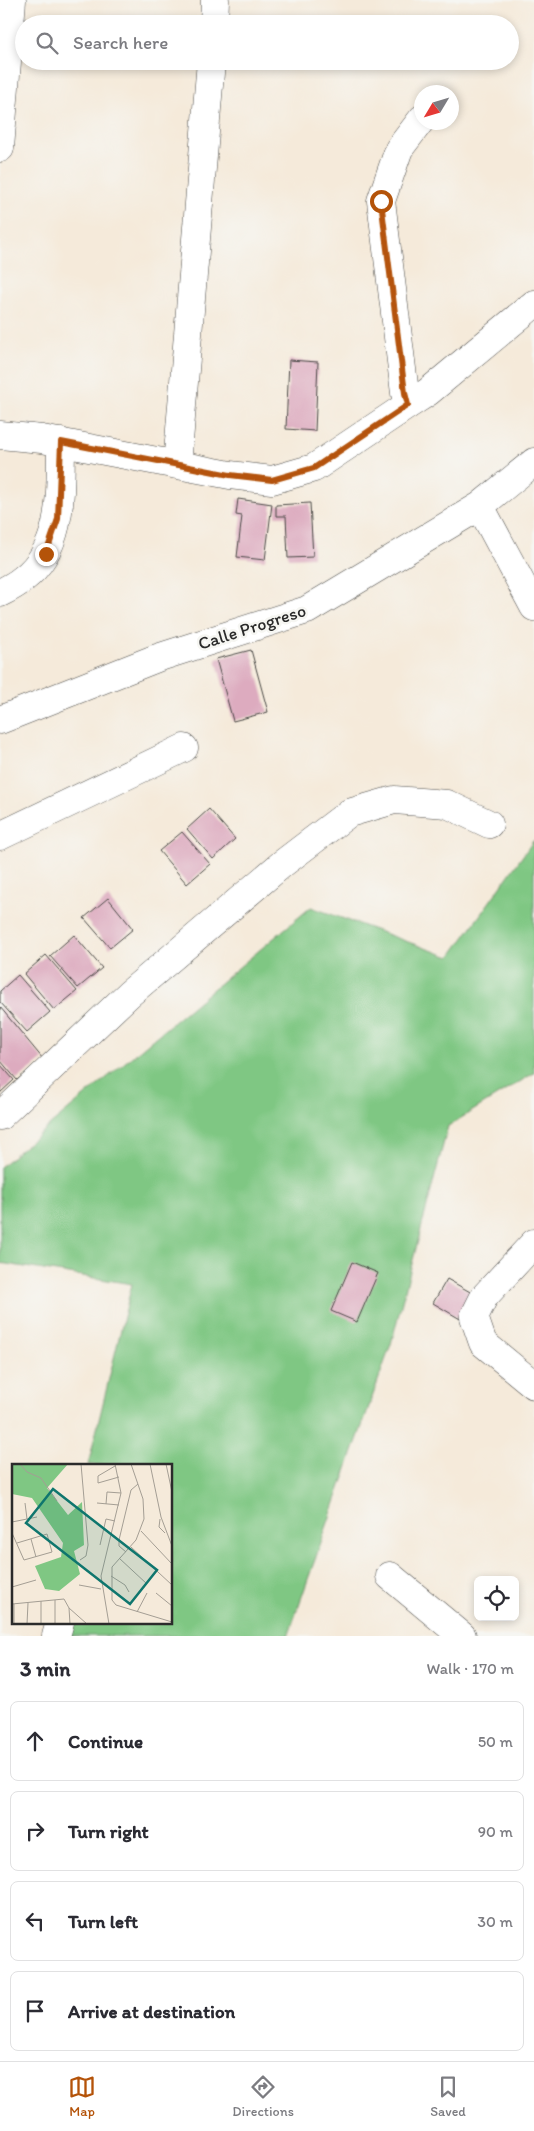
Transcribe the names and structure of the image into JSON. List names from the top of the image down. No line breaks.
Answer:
{"streets":{"street":["Calle Progreso"]},"north":"bottom left","page":{"search":"Search here","heading":["3 min","Walk · 170 m"],"list":[["Continue","50 m"],["Turn right","90 m"],["Turn left","30 m"],"Arrive at destination"],"nav":["Map","Directions","Saved"]}}
